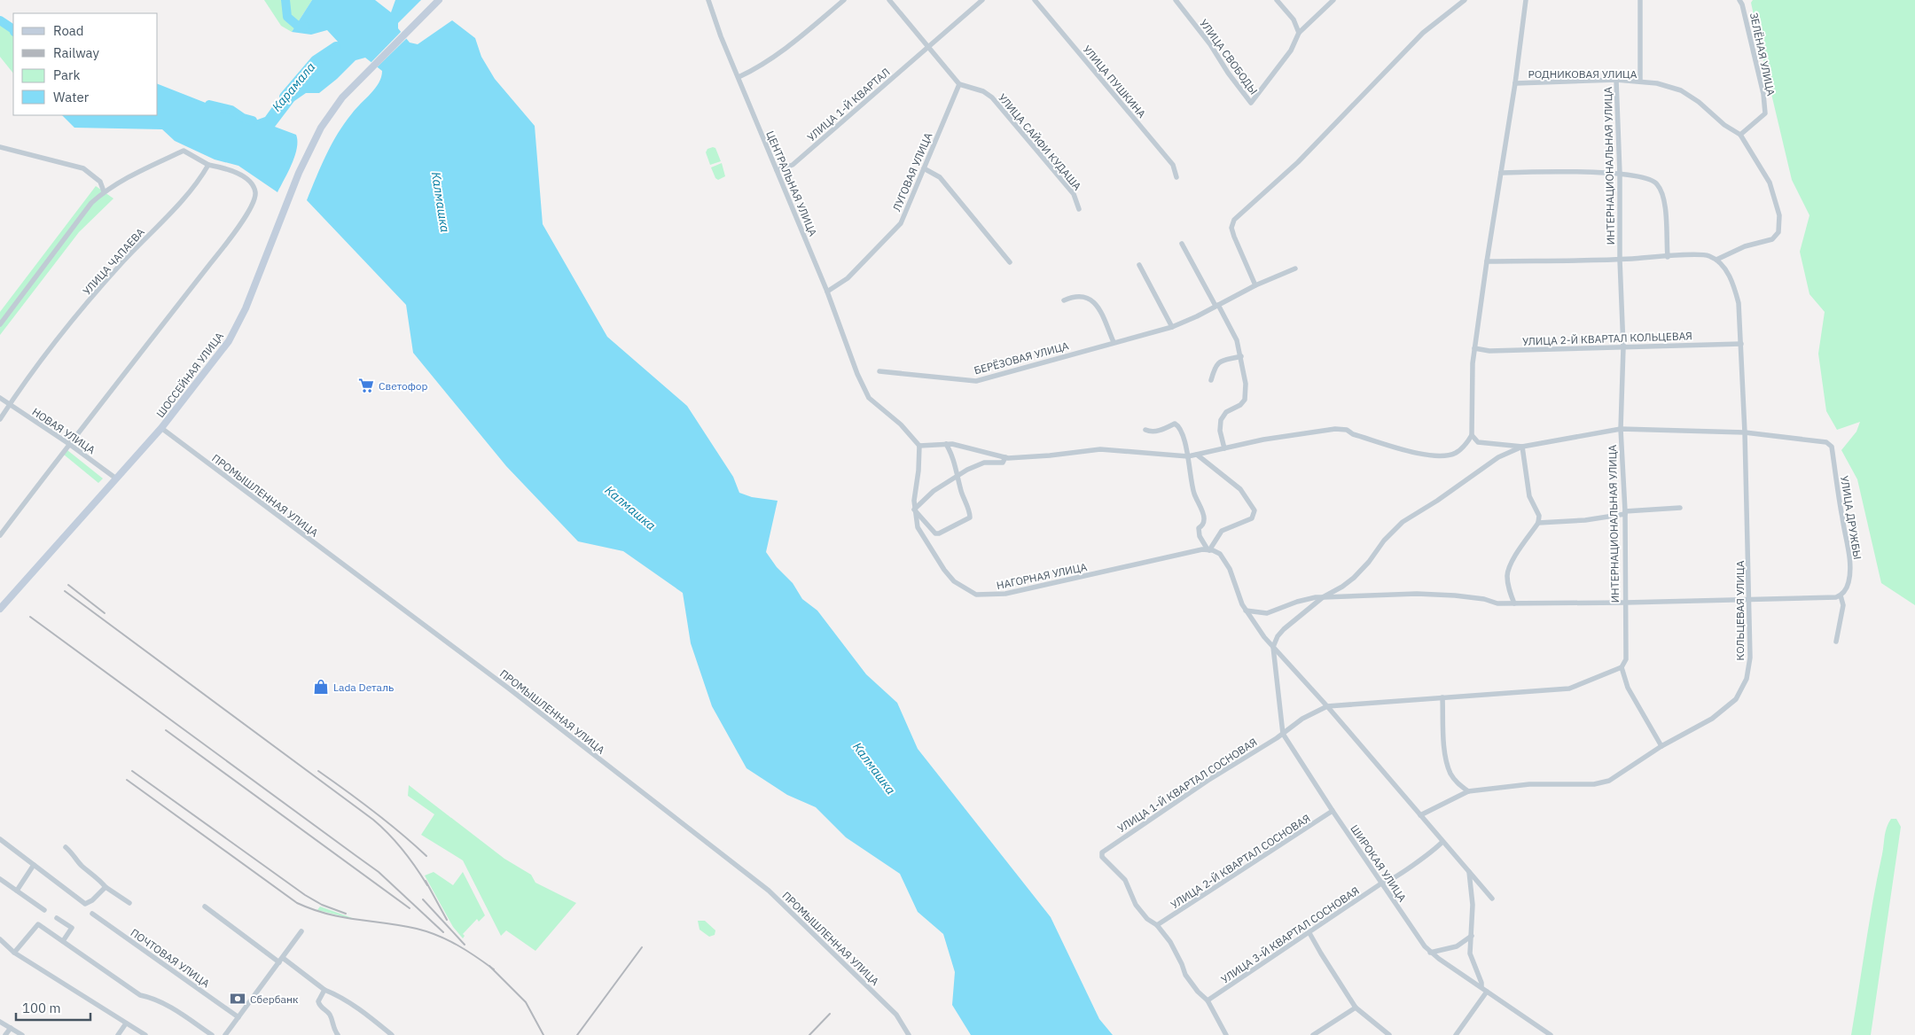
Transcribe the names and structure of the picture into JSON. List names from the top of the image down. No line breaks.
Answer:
{"streets":{"main road":["ШОССЕЙНАЯ УЛИЦА"],"street":["ЗЕЛЁНАЯ УЛИЦА","УЛИЦА СВОБОДЫ","РОДНИКОВАЯ УЛИЦА","УЛИЦА ПУШКИНА","УЛИЦА 1-Й КВАРТАЛ","УЛИЦА САЙФИ КУДАША","ИНТЕРНАЦИОНАЛЬНАЯ УЛИЦА","ЛУГОВАЯ УЛИЦА","ЦЕНТРАЛЬНАЯ УЛИЦА","УЛИЦА ЧАПАЕВА","УЛИЦА 2-Й КВАРТАЛ КОЛЬЦЕВАЯ","БЕРЁЗОВАЯ УЛИЦА","НОВАЯ УЛИЦА","ПРОМЫШЛЕННАЯ УЛИЦА","УЛИЦА ДРУЖБЫ","НАГОРНАЯ УЛИЦА","КОЛЬЦЕВАЯ УЛИЦА","УЛИЦА 1-Й КВАРТАЛ СОСНОВАЯ","УЛИЦА 2-Й КВАРТАЛ СОСНОВАЯ","ШИРОКАЯ УЛИЦА","УЛИЦА 3-Й КВАРТАЛ СОСНОВАЯ","ПОЧТОВАЯ УЛИЦА"]},"crossings":[["ЗЕЛЁНАЯ УЛИЦА","РОДНИКОВАЯ УЛИЦА"],["РОДНИКОВАЯ УЛИЦА","ИНТЕРНАЦИОНАЛЬНАЯ УЛИЦА"],["УЛИЦА 1-Й КВАРТАЛ","ЦЕНТРАЛЬНАЯ УЛИЦА"],["УЛИЦА САЙФИ КУДАША","ЛУГОВАЯ УЛИЦА"],["ИНТЕРНАЦИОНАЛЬНАЯ УЛИЦА","УЛИЦА 2-Й КВАРТАЛ КОЛЬЦЕВАЯ"],["ЛУГОВАЯ УЛИЦА","ЦЕНТРАЛЬНАЯ УЛИЦА"],["ЦЕНТРАЛЬНАЯ УЛИЦА","НАГОРНАЯ УЛИЦА"],["УЛИЦА ЧАПАЕВА","НОВАЯ УЛИЦА"],["УЛИЦА 2-Й КВАРТАЛ КОЛЬЦЕВАЯ","КОЛЬЦЕВАЯ УЛИЦА"],["ШОССЕЙНАЯ УЛИЦА","НОВАЯ УЛИЦА"],["ШОССЕЙНАЯ УЛИЦА","ПРОМЫШЛЕННАЯ УЛИЦА"],["УЛИЦА ДРУЖБЫ","КОЛЬЦЕВАЯ УЛИЦА"],["УЛИЦА 1-Й КВАРТАЛ СОСНОВАЯ","УЛИЦА 2-Й КВАРТАЛ СОСНОВАЯ"],["УЛИЦА 1-Й КВАРТАЛ СОСНОВАЯ","ШИРОКАЯ УЛИЦА"],["УЛИЦА 2-Й КВАРТАЛ СОСНОВАЯ","ШИРОКАЯ УЛИЦА"],["ШИРОКАЯ УЛИЦА","УЛИЦА 3-Й КВАРТАЛ СОСНОВАЯ"]],"water":["Карамала","Калмашка"],"places":{"supermarket":["Светофор"],"shop":["Lada Dеталь"],"bank":["Сбербанк"]},"legend":["Road","Railway","Park","Water"],"scale_bar":"100 m"}
